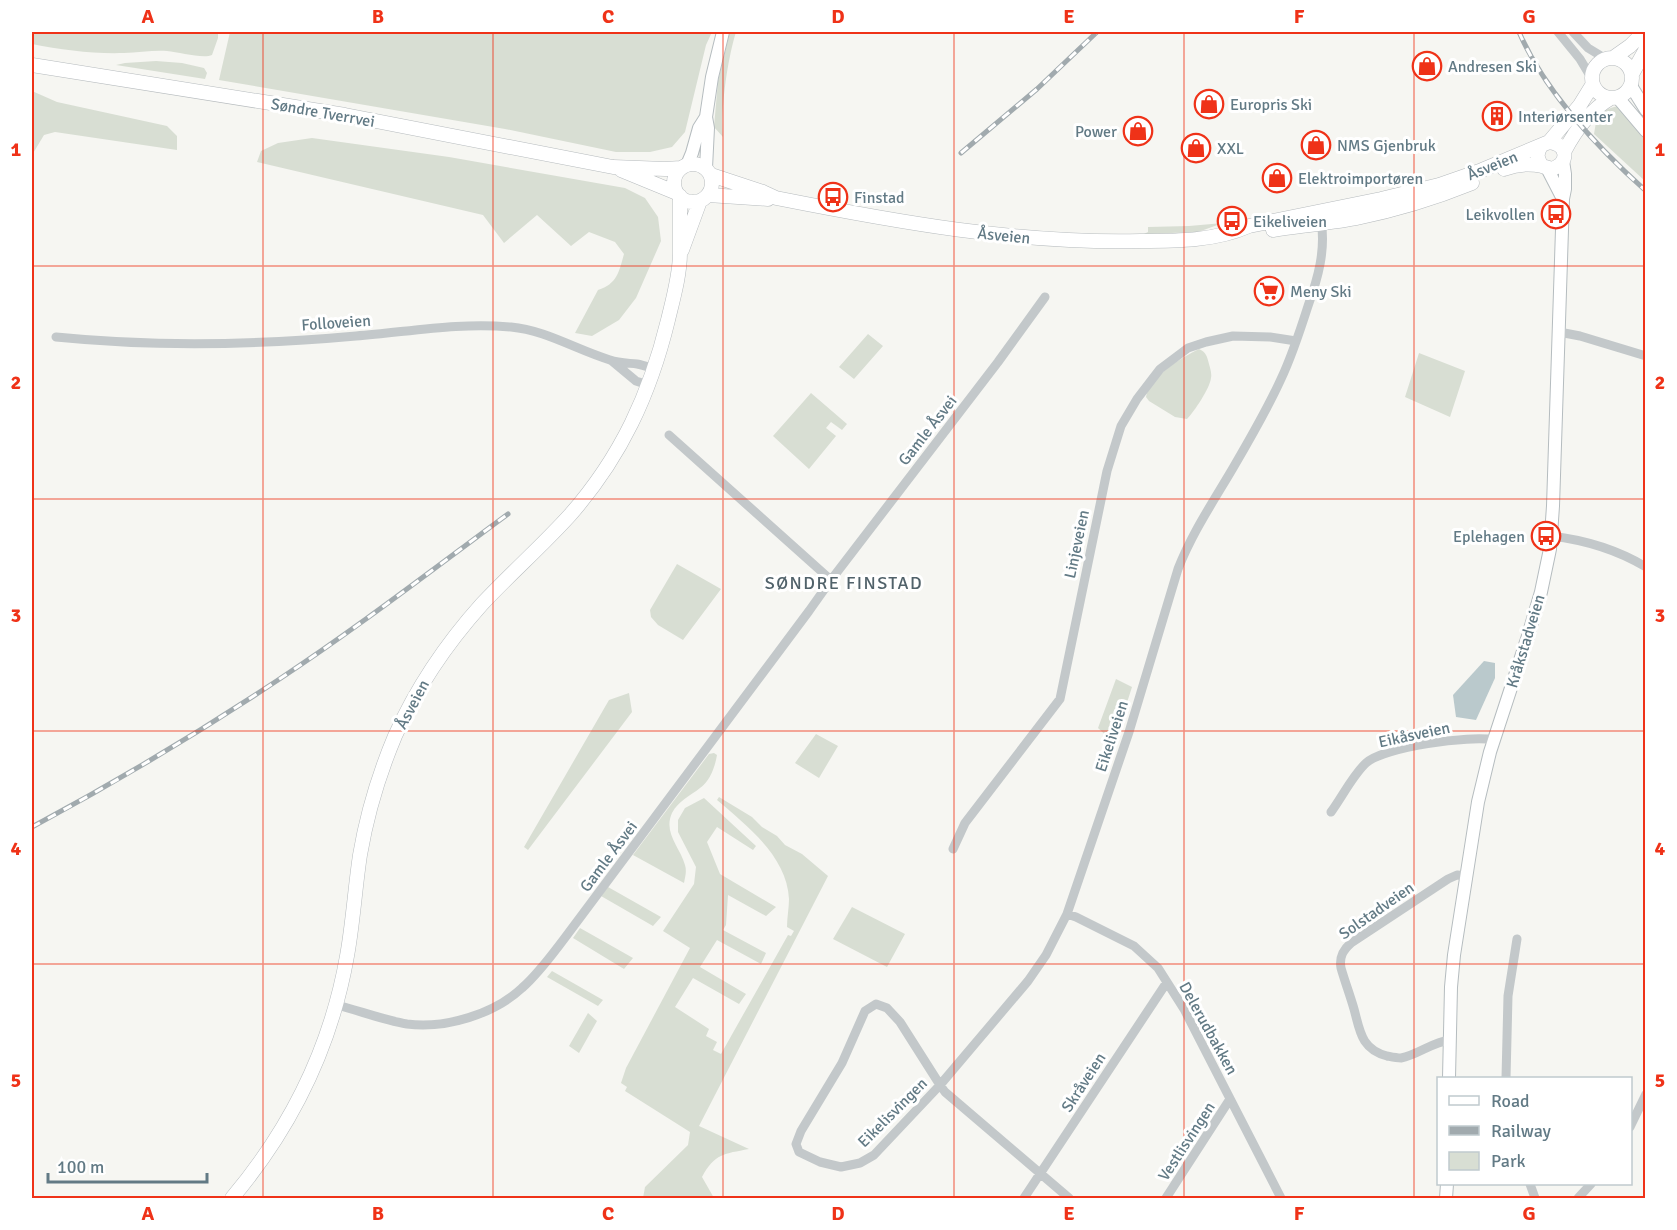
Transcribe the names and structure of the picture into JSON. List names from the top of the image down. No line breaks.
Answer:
{"streets":{"main road":["Søndre Tverrvei","Åsveien","Kråkstadveien"],"street":["Folloveien","Gamle Åsvei","Linjeveien","Eikåsveien","Eikeliveien","Solstadveien","Delerudbakken","Skråveien","Eikelisvingen","Vestlisvingen"]},"crossings":[["Søndre Tverrvei","Åsveien"],["Åsveien","Folloveien"],["Åsveien","Gamle Åsvei"],["Åsveien","Kråkstadveien"],["Åsveien","Eikeliveien"],["Linjeveien","Eikeliveien"],["Kråkstadveien","Eikåsveien"],["Kråkstadveien","Solstadveien"],["Eikeliveien","Delerudbakken"],["Eikeliveien","Eikelisvingen"],["Delerudbakken","Skråveien"],["Delerudbakken","Vestlisvingen"]],"districts":["SØNDRE FINSTAD"],"places":{"shop":["Andresen Ski","Europris Ski","Power","NMS Gjenbruk","XXL","Elektroimportøren"],"building":["Interiørsenter"],"bus stop":["Finstad","Leikvollen","Eikeliveien","Eplehagen"],"supermarket":["Meny Ski"]},"legend":["Road","Railway","Park"],"scale_bar":"100 m","grid":{"columns":["A","B","C","D","E","F","G"],"rows":["1","2","3","4","5"]}}
